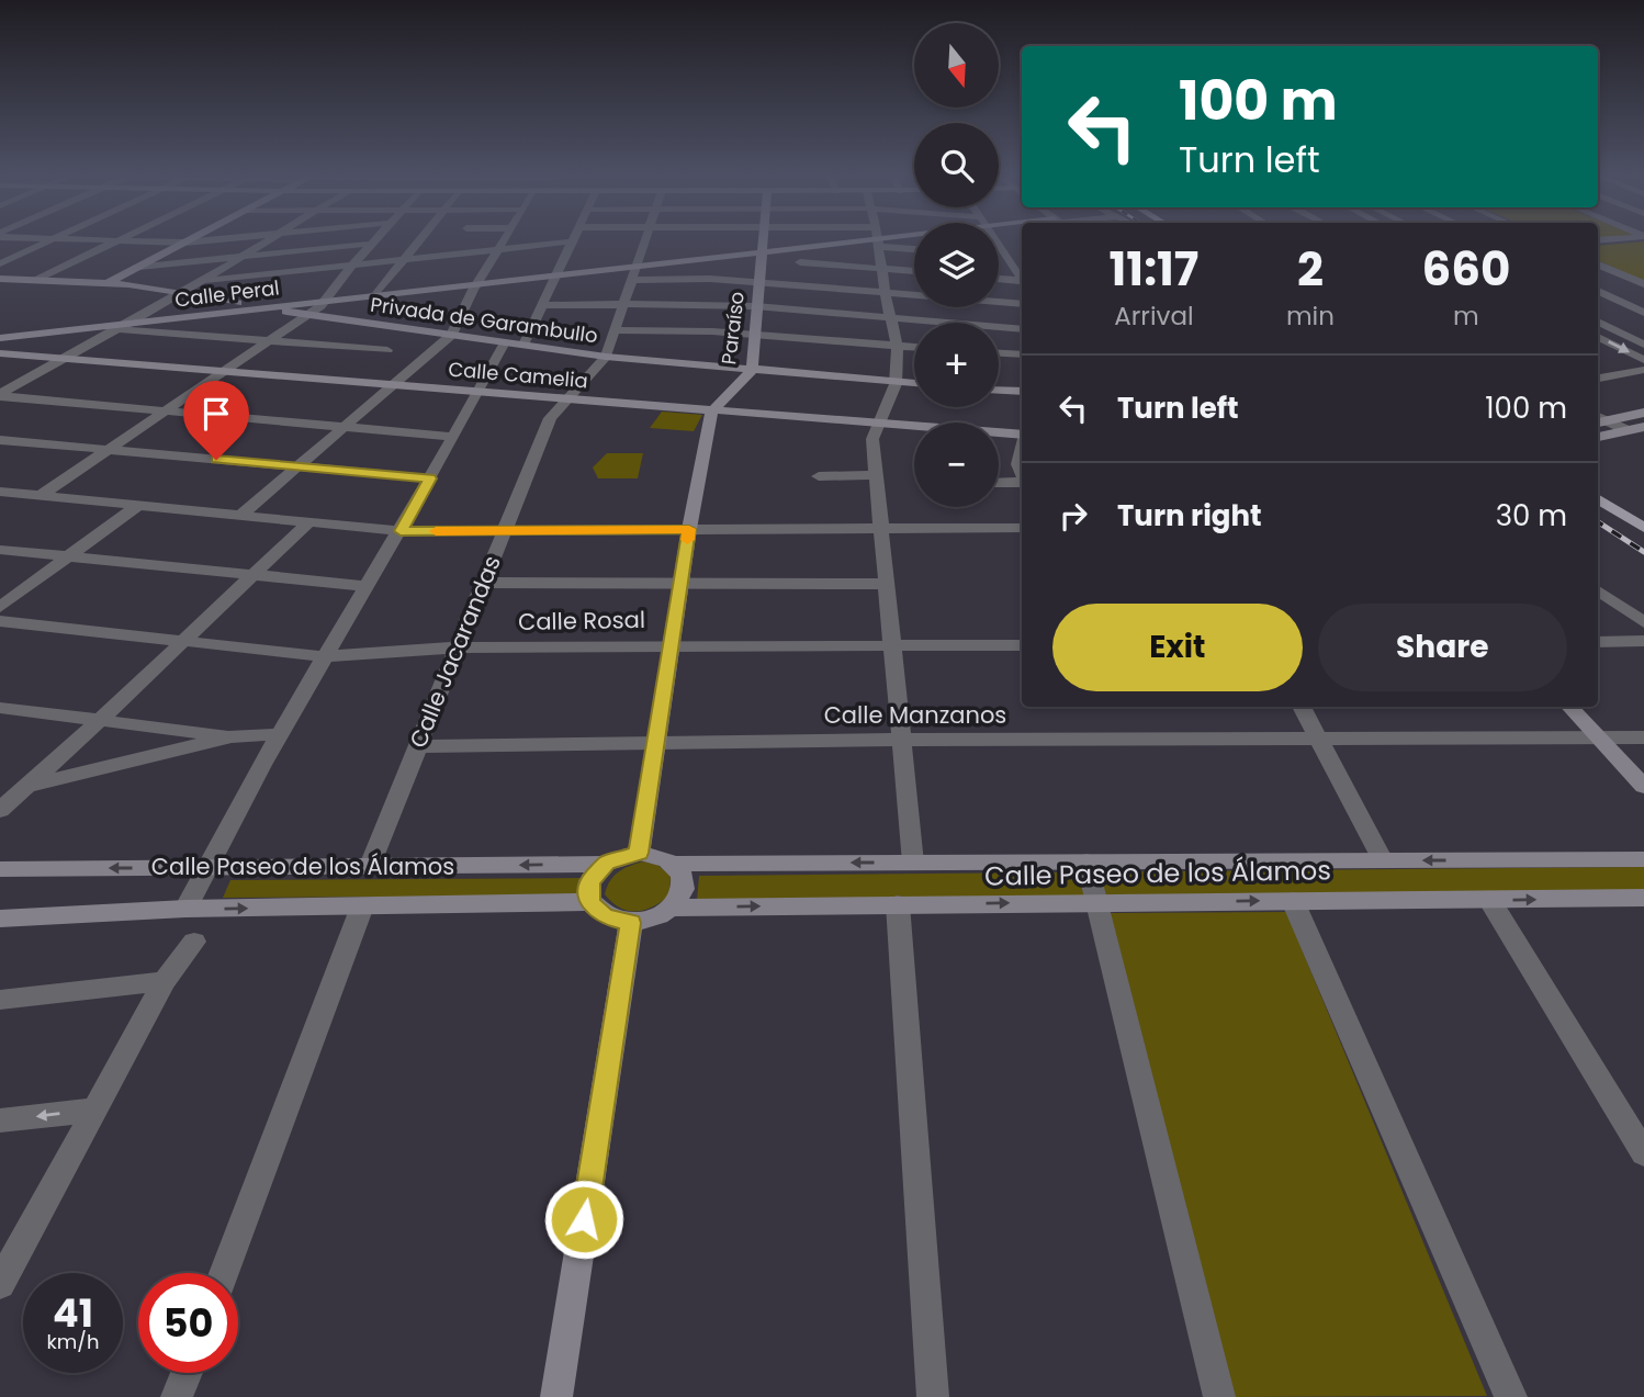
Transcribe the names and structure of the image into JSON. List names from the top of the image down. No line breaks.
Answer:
{"streets":{"main road":["Calle Peral","Privada de Garambullo","Paraíso","Calle Camelia","Calle Paseo de los Álamos"],"street":["Calle Rosal","Calle Jacarandas","Calle Manzanos"]},"crossings":[["Calle Peral","Privada de Garambullo"],["Calle Peral","Paraíso"],["Calle Peral","Calle Camelia"],["Calle Peral","Calle Jacarandas"],["Privada de Garambullo","Paraíso"],["Privada de Garambullo","Calle Jacarandas"],["Paraíso","Calle Camelia"],["Calle Camelia","Calle Jacarandas"],["Calle Rosal","Calle Jacarandas"],["Calle Jacarandas","Calle Manzanos"],["Calle Jacarandas","Calle Paseo de los Álamos"]],"north":"bottom","page":{"map_buttons":["+","−"],"turn":["100 m","Turn left"],"eta":["11:17","Arrival","2","min","660","m"],"list":[{"name":"Turn left","value":"100 m"},{"name":"Turn right","value":"30 m"}],"buttons":["Exit","Share"],"speed":"41 km/h","limit":"50"}}
